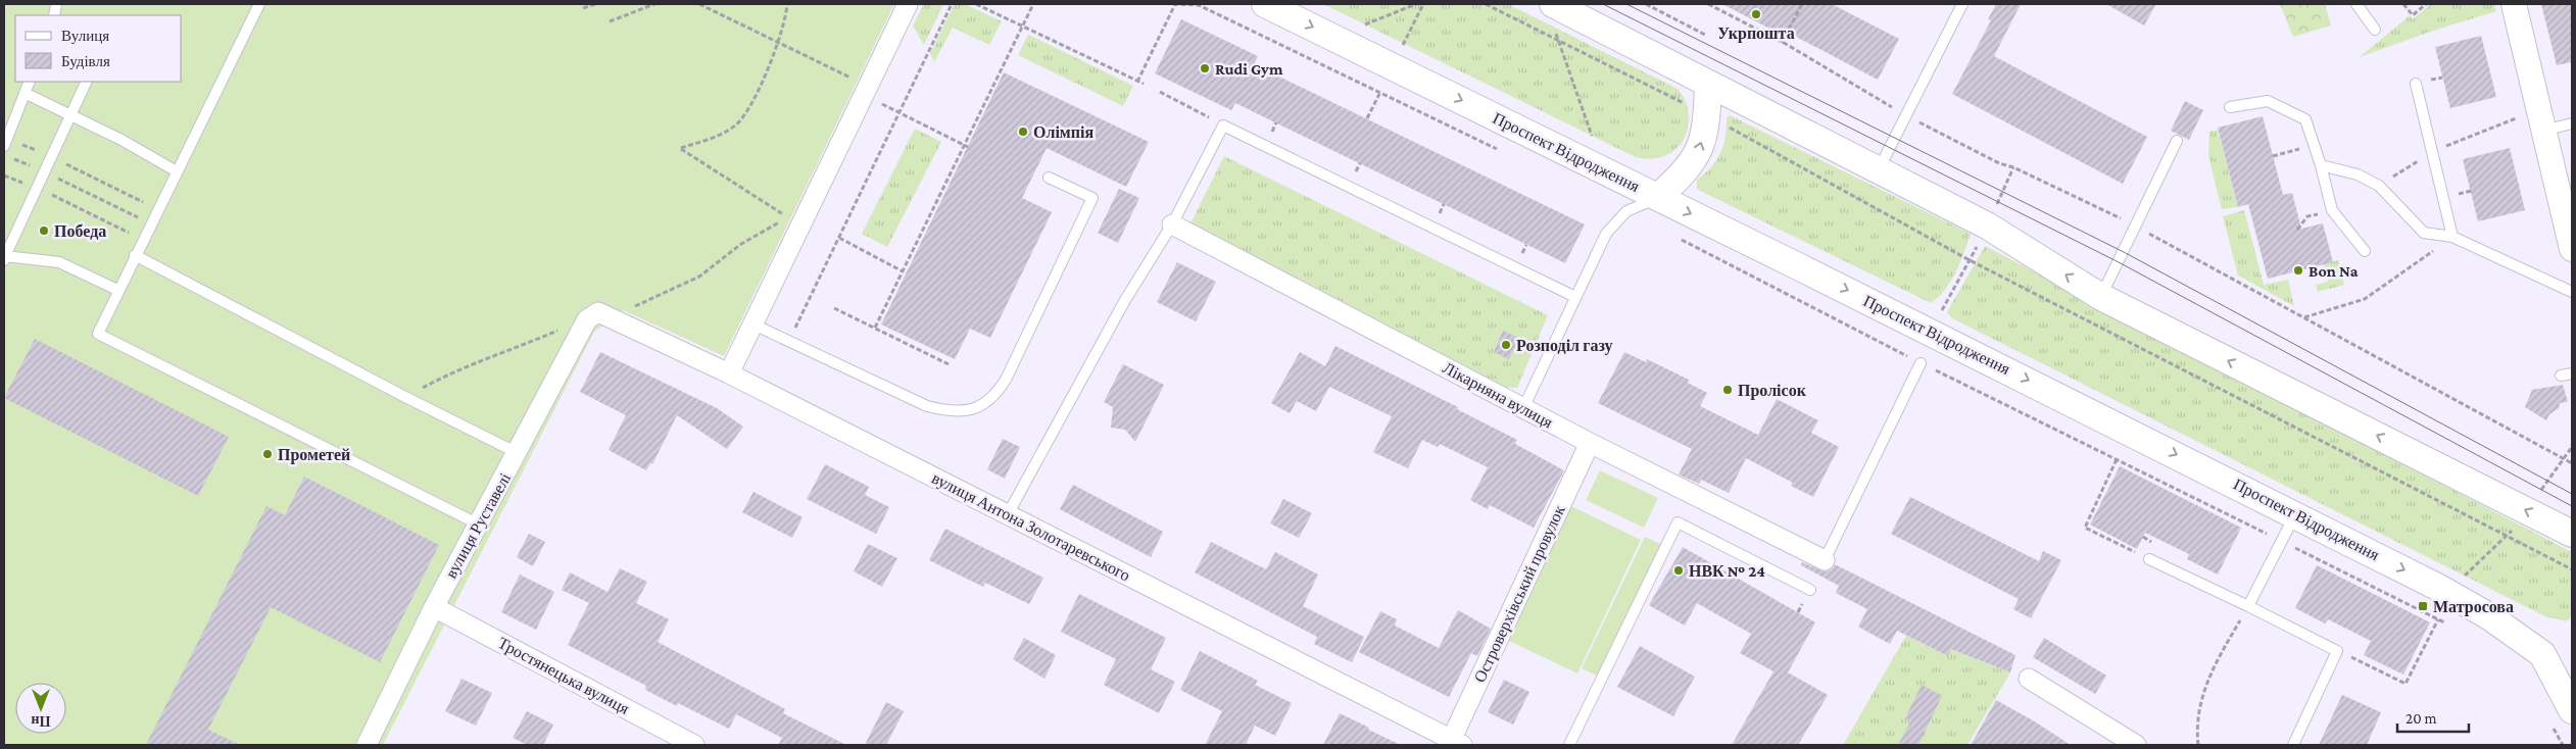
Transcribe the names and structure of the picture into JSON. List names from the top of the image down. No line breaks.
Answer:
{"streets":{"main road":["Проспект Відродження"],"street":["Лікарняна вулиця","вулиця Руставелі","вулиця Антона Золотаревського","Островерхівський провулок","Тростянецька вулиця"]},"crossings":[["Лікарняна вулиця","Островерхівський провулок"],["вулиця Руставелі","вулиця Антона Золотаревського"],["вулиця Руставелі","Тростянецька вулиця"],["вулиця Антона Золотаревського","Островерхівський провулок"]],"places":{"other":["Укрпошта","Rudi Gym","Олімпія","Победа","Bon Na","Розподіл газу","Пролісок","Прометей","НВК № 24"],"transit":["Матросова"]},"legend":["Вулиця","Будівля"],"scale_bar":"20 m","north":"bottom"}
